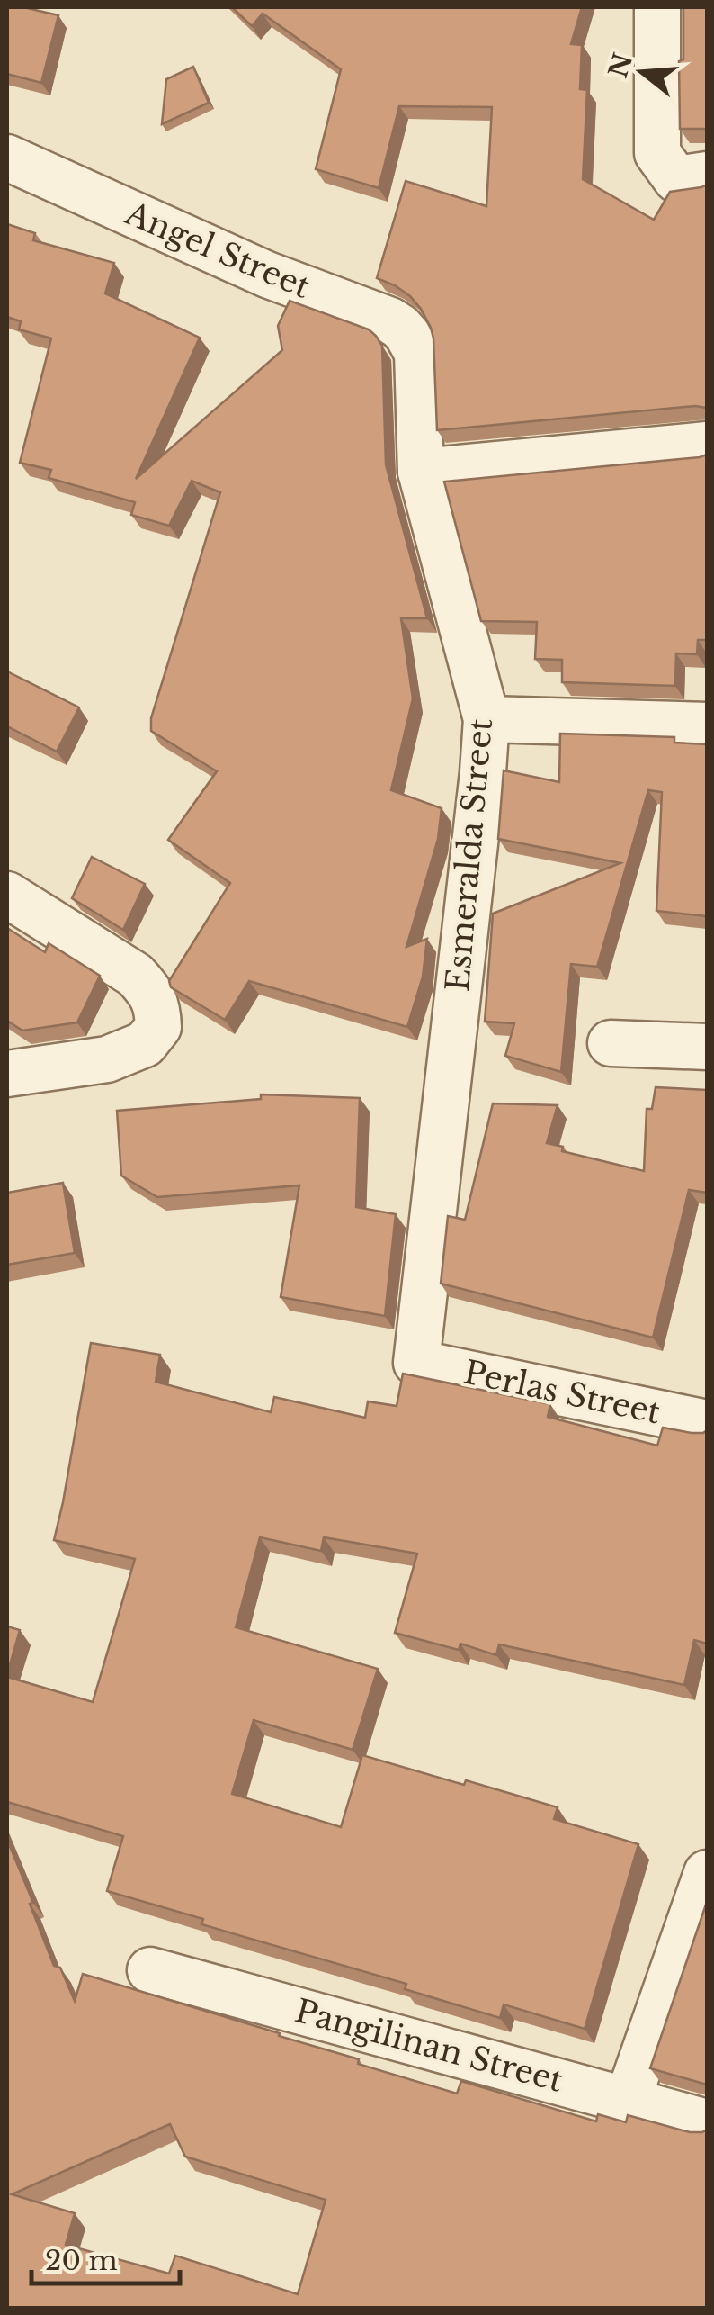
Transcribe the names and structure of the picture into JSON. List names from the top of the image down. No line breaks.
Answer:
{"streets":{"street":["Angel Street","Esmeralda Street","Perlas Street","Pangilinan Street"]},"crossings":[["Angel Street","Esmeralda Street"],["Esmeralda Street","Perlas Street"]],"scale_bar":"20 m","north":"left"}
